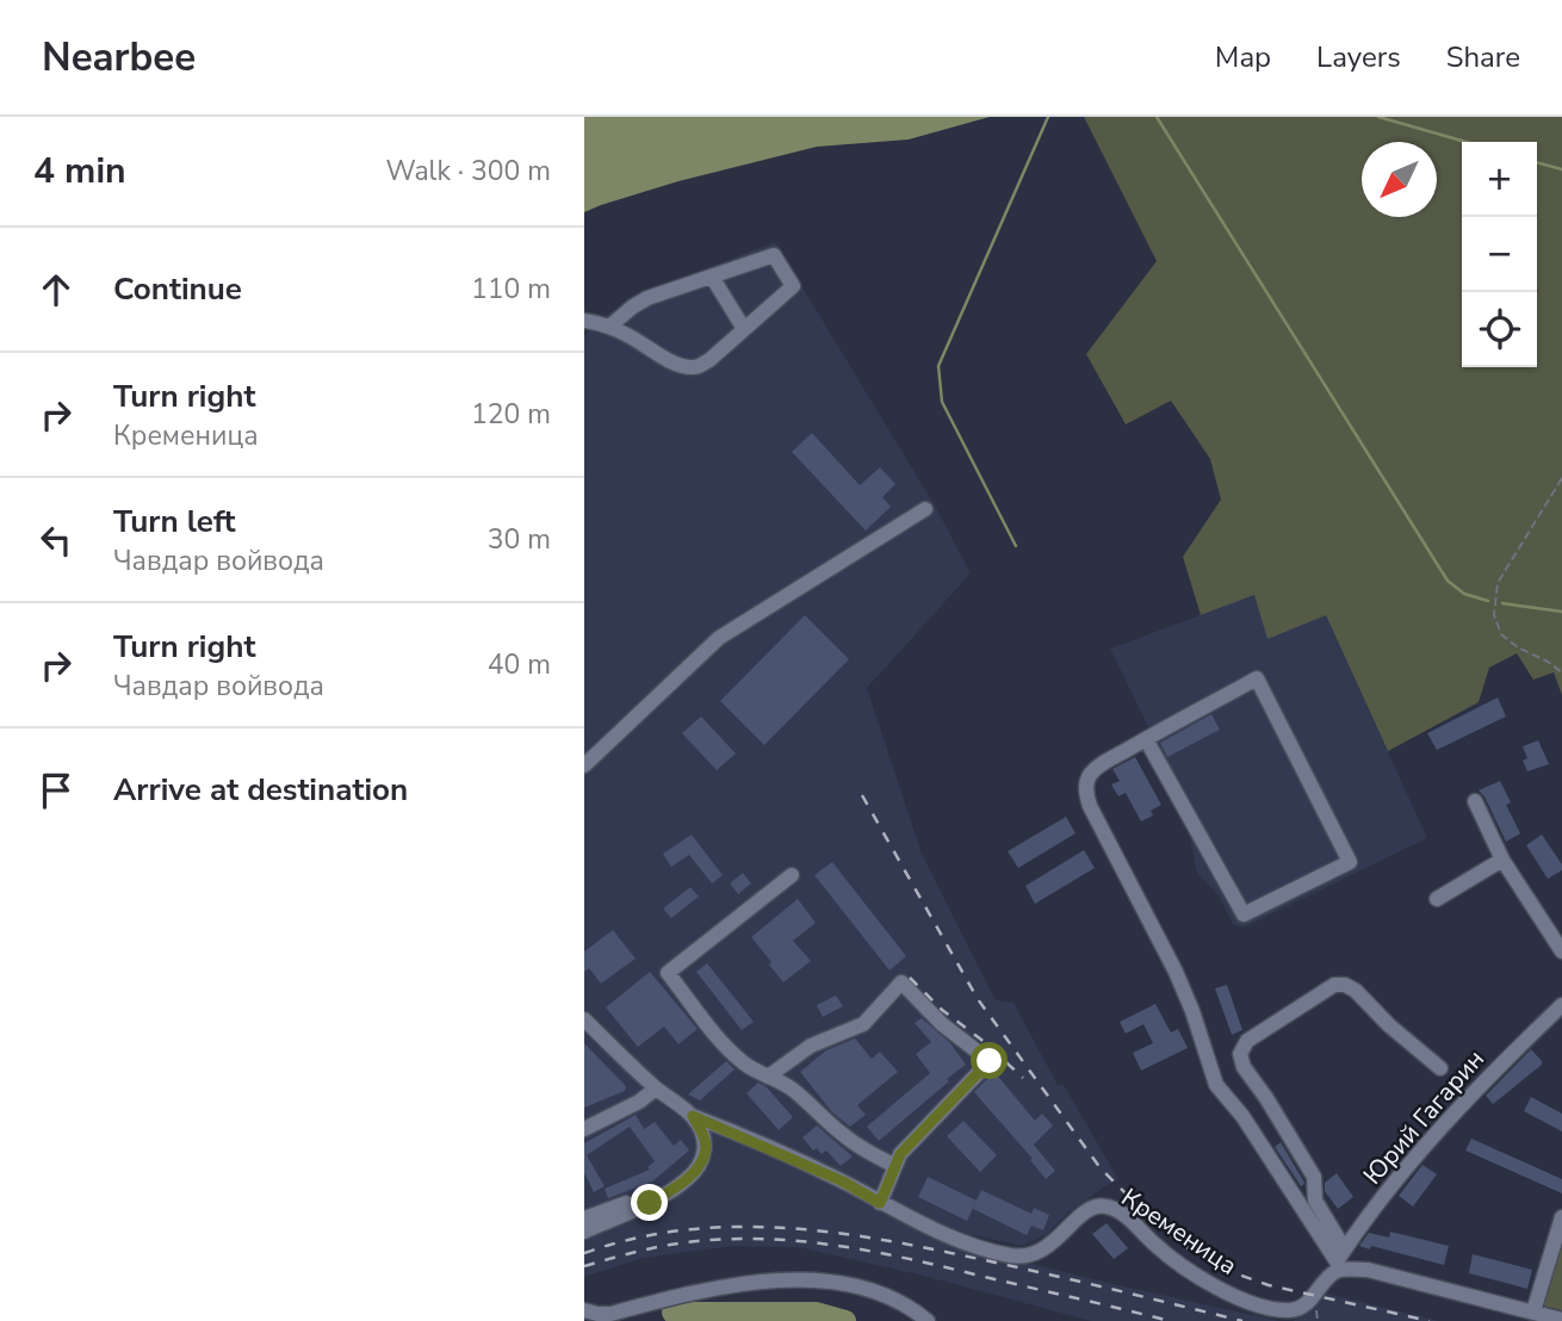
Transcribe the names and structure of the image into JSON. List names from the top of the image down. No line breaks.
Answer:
{"streets":{"street":["Юрий Гагарин","Кременица"]},"crossings":[["Юрий Гагарин","Кременица"]],"north":"bottom left","page":{"header":"Nearbee","nav":["Map","Layers","Share"],"heading":["4 min","Walk · 300 m"],"map_buttons":["+","−"],"list":[["Continue","110 m"],["Turn right","Кременица","120 m"],["Turn left","Чавдар войвода","30 m"],["Turn right","Чавдар войвода","40 m"],"Arrive at destination"]}}
